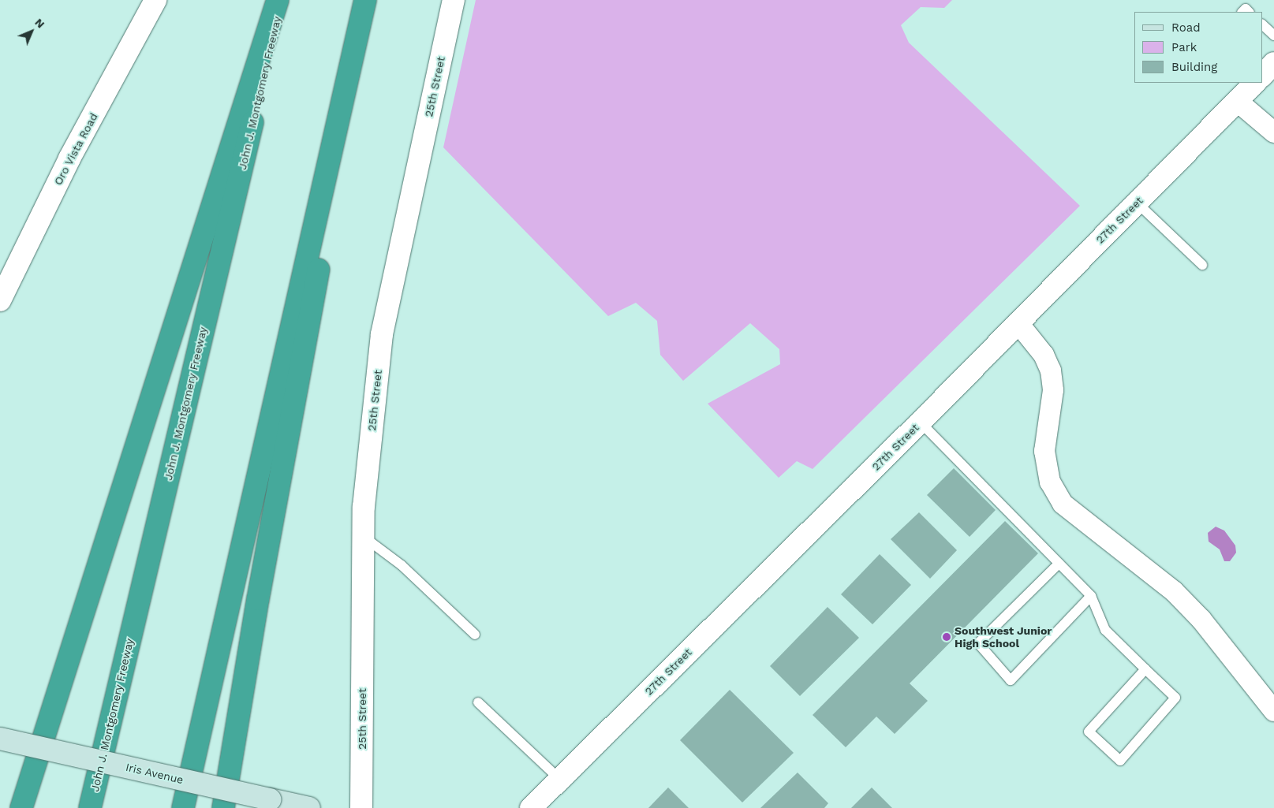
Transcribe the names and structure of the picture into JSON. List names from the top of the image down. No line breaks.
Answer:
{"streets":{"highway":["John J. Montgomery Freeway"],"main road":["Iris Avenue"],"street":["25th Street","Oro Vista Road","27th Street"]},"places":["Southwest Junior High School"],"legend":["Road","Park","Building"],"north":"top right"}
